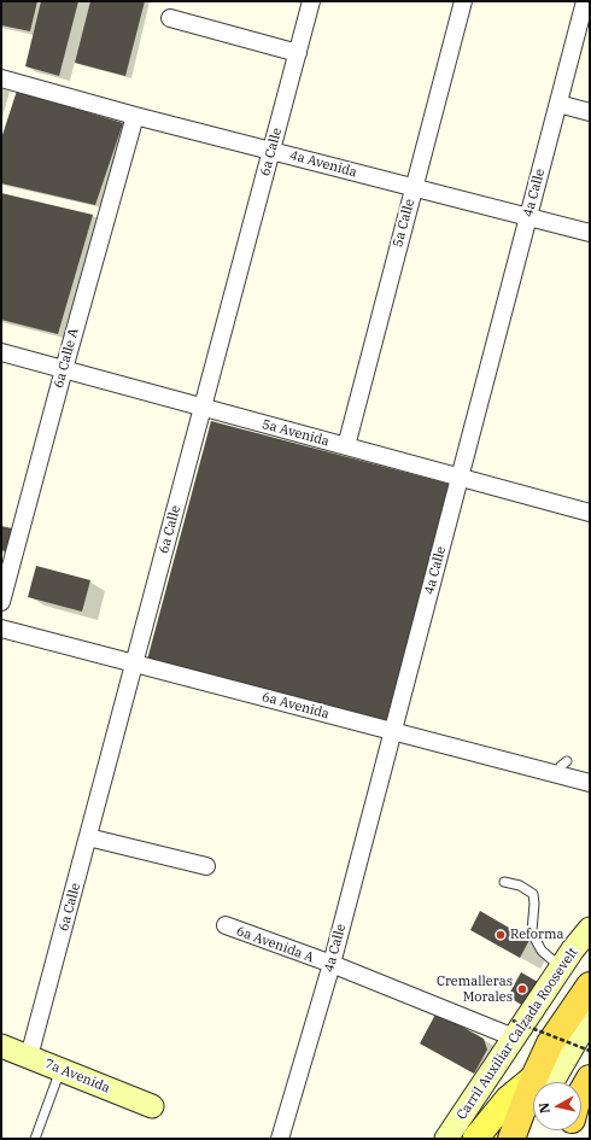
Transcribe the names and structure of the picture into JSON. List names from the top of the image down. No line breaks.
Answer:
{"streets":{"main road":["Carril Auxiliar Calzada Roosevelt","7a Avenida"],"street":["6a Calle","4a Avenida","4a Calle","5a Calle","6a Calle A","5a Avenida","6a Avenida","6a Avenida A"]},"crossings":[["6a Calle","4a Avenida"],["6a Calle","5a Avenida"],["6a Calle","6a Avenida"],["6a Calle","7a Avenida"],["4a Avenida","4a Calle"],["4a Avenida","5a Calle"],["4a Avenida","6a Calle A"],["4a Calle","5a Avenida"],["4a Calle","6a Avenida"],["4a Calle","6a Avenida A"],["5a Calle","5a Avenida"],["6a Calle A","5a Avenida"],["6a Avenida A","Carril Auxiliar Calzada Roosevelt"]],"places":["Reforma","Cremalleras Morales"],"north":"left"}
